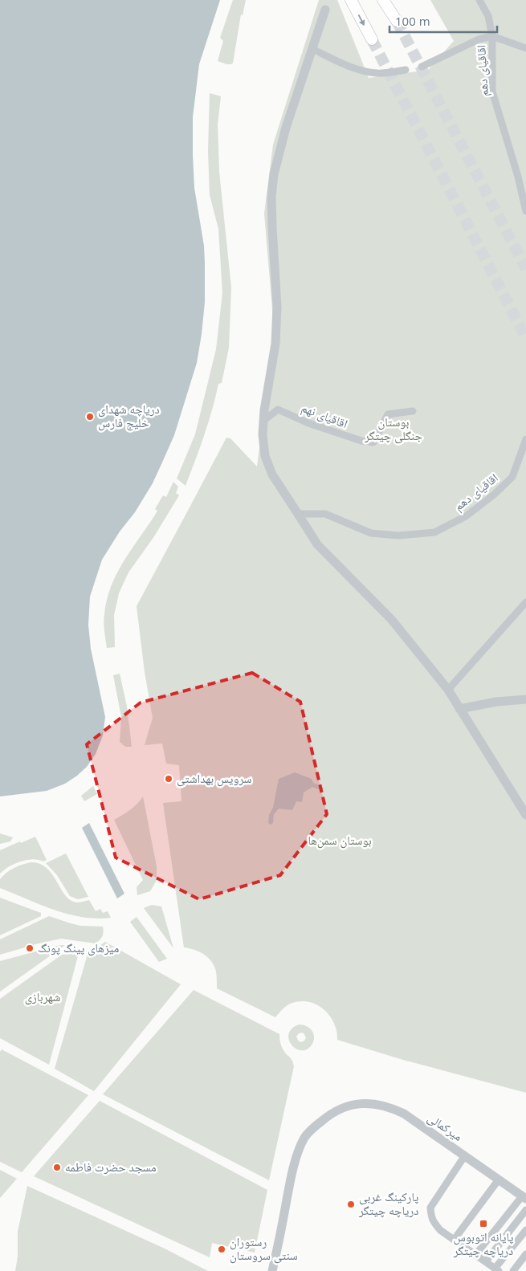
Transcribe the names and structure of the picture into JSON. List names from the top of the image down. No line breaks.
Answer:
{"streets":{"street":["اقاقیای دهم","اقاقیای نهم","میرکمالی"]},"parks":["بوستان جنگلی چیتگر","بوستان سمن‌ها","شهربازی"],"places":{"other":["دریاچه شهدای خلیج فارس","سرویس بهداشتی","میزهای پینگ پونگ","مسجد حضرت فاطمه","پارکینگ غربی دریاچه چیتگر","رستوران سنتی سروستان"],"transit":["پایانه اتوبوس دریاچه چیتگر"]},"scale_bar":"100 m"}
